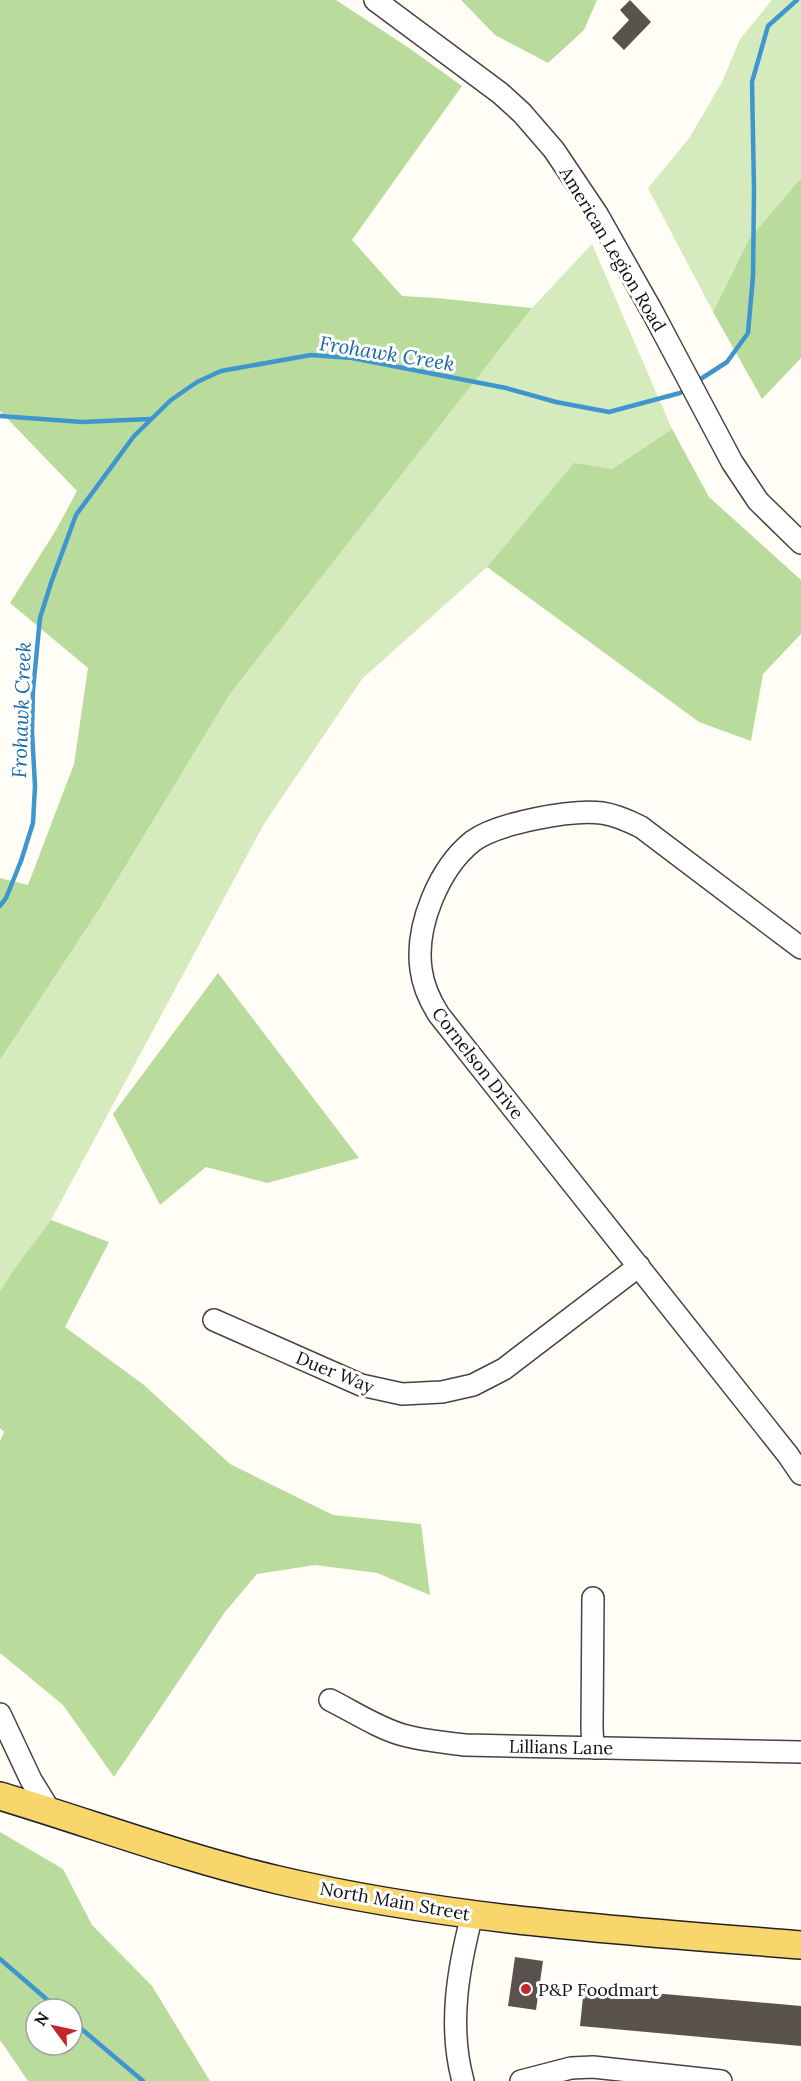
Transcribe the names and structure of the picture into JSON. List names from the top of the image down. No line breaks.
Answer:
{"streets":{"main road":["North Main Street"],"street":["American Legion Road","Cornelson Drive","Duer Way","Lillians Lane"]},"crossings":[["Cornelson Drive","Duer Way"]],"water":["Frohawk Creek"],"places":["P&P Foodmart"],"north":"top left"}
